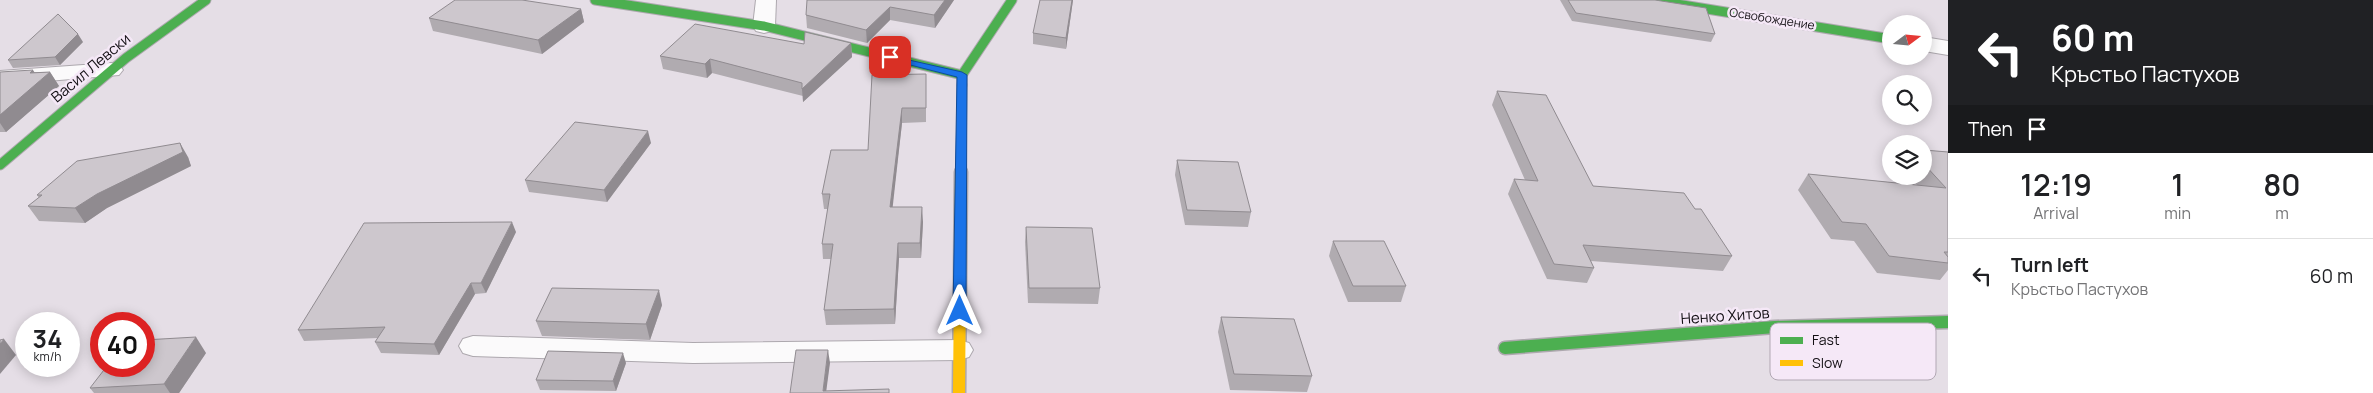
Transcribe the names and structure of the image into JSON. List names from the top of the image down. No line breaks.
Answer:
{"streets":{"street":["Освобождение","Васил Левски","Ненко Хитов"]},"legend":["Fast","Slow"],"north":"right","page":{"turn":["60 m","Кръстьо Пастухов"],"then":"Then","eta":["12:19","Arrival","1","min","80","m"],"list":[{"name":"Turn left","note":"Кръстьо Пастухов","value":"60 m"}],"speed":"34 km/h","limit":"40"}}
